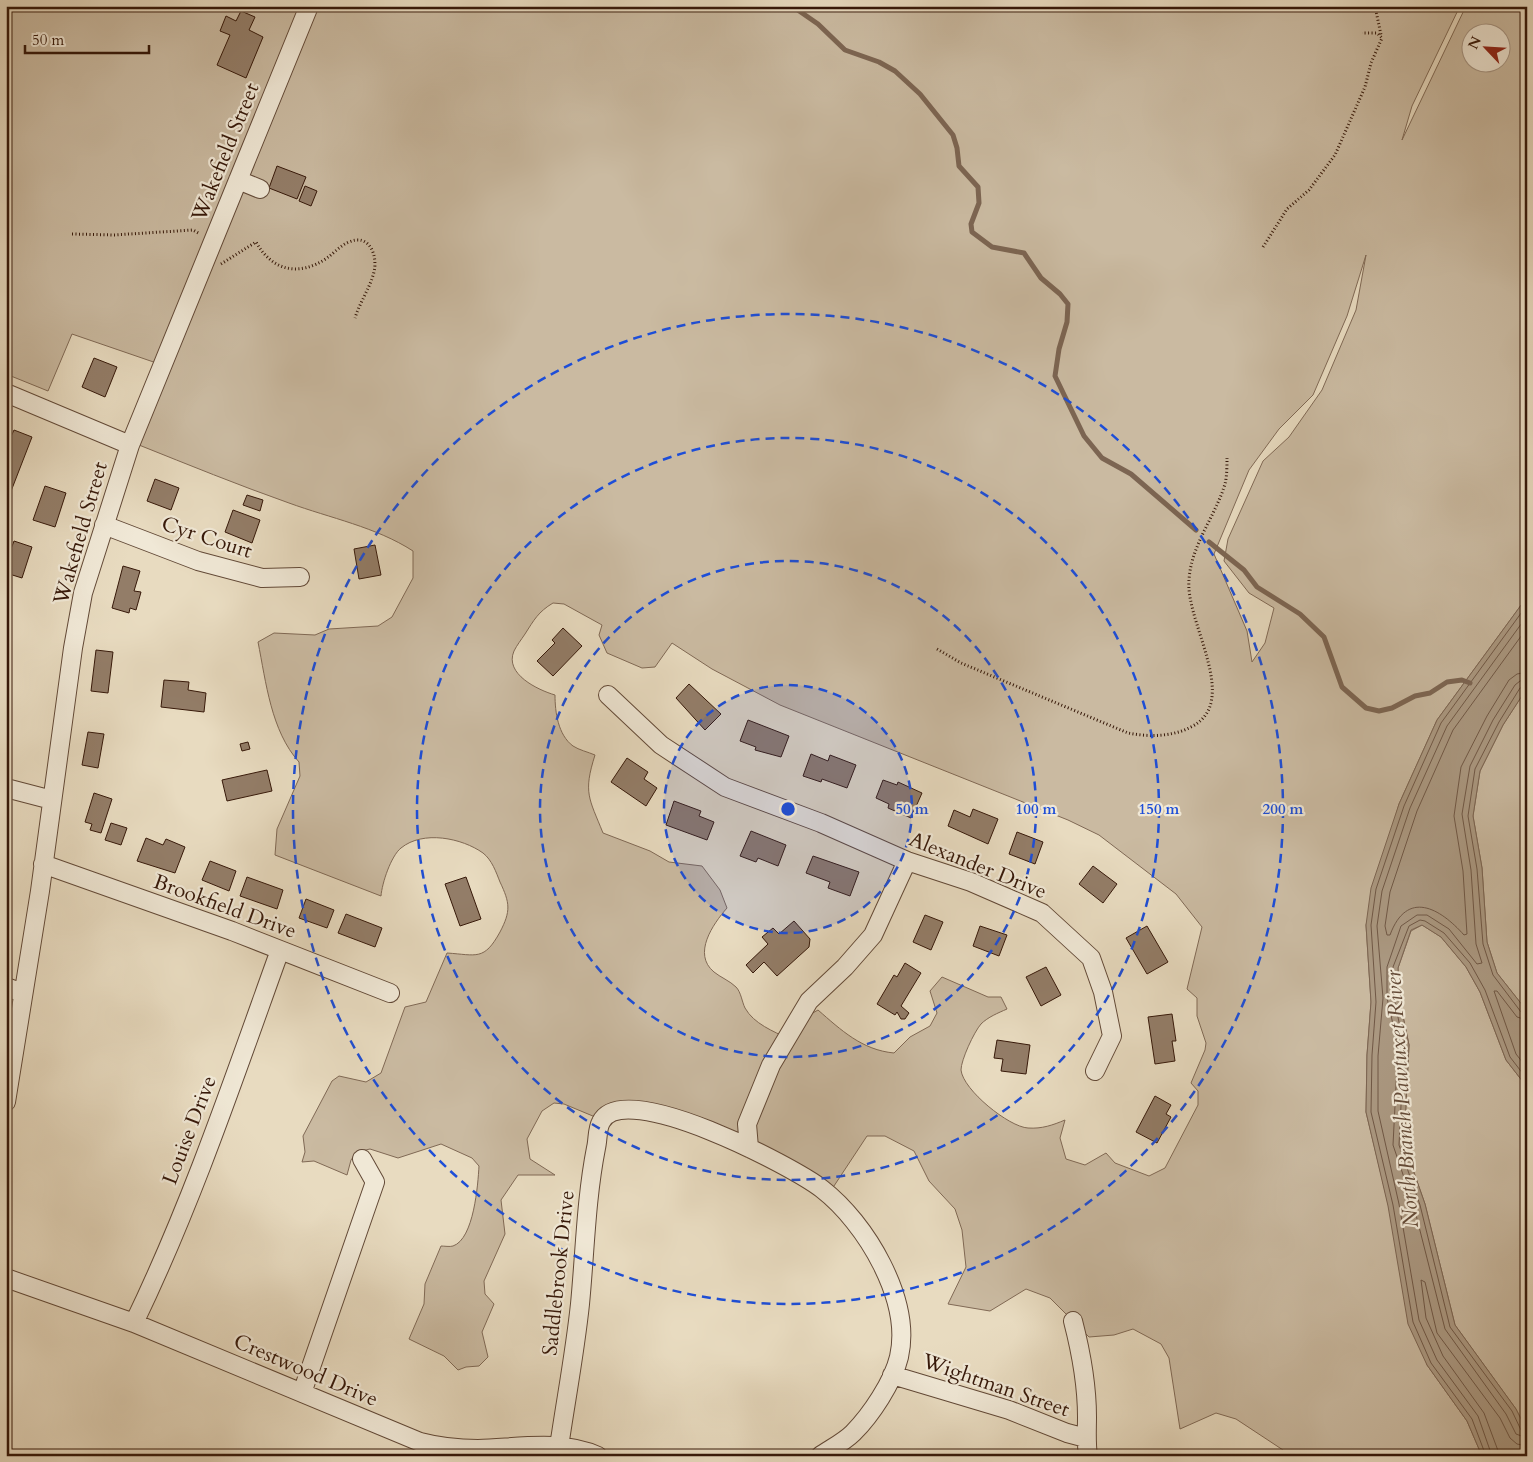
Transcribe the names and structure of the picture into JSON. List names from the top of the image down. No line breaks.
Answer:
{"streets":{"street":["Wakefield Street","Cyr Court","Alexander Drive","Brookfield Drive","Louise Drive","Saddlebrook Drive","Crestwood Drive","Wightman Street"]},"crossings":[["Wakefield Street","Cyr Court"],["Wakefield Street","Brookfield Drive"],["Brookfield Drive","Louise Drive"],["Louise Drive","Crestwood Drive"],["Saddlebrook Drive","Crestwood Drive"]],"water":["North Branch Pawtuxet River"],"scale_bar":"50 m","north":"top left","rings":["50 m","100 m","150 m","200 m"]}
